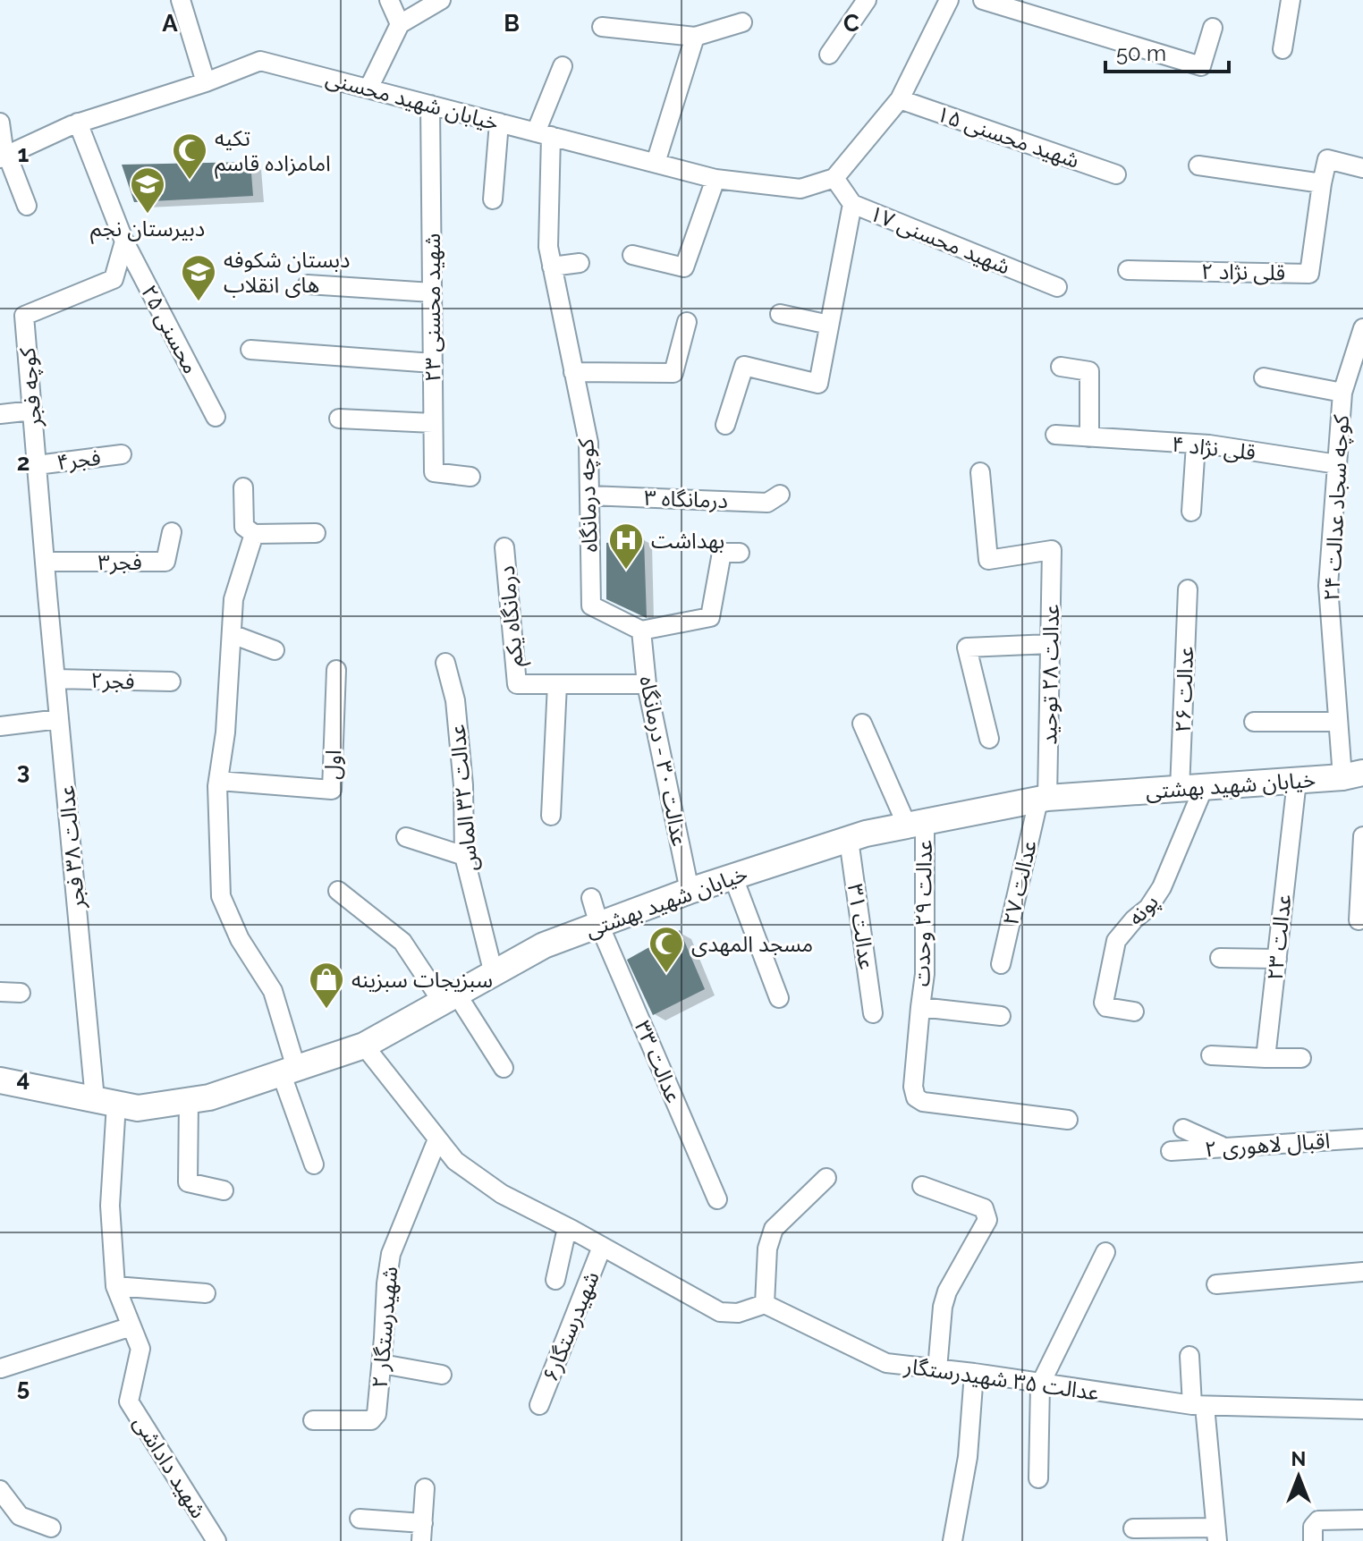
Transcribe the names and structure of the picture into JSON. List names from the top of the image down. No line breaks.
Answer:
{"streets":{"main road":["خیابان شهید بهشتی"],"street":["خیابان شهید محسنی","شهید محسنی ۱۵","شهید محسنی ۱۷","قلی نژاد ۲","شهید محسنی ۲۳","محسنی ۲۵","کوچه فجر","قلی نژاد ۴","فجر۴","کوچه درمانگاه","درمانگاه ۳","کوچه سجاد عدالت ۲۴","فجر۳","درمانگاه یکم","عدالت ۲۸ توحید","فجر۲","عدالت ۲۶","عدالت ۳۰ - درمانگاه","اول","عدالت ۳۲ الماس","عدالت ۳۸ فجر","عدالت ۲۷","پونه","عدالت ۲۹ وحدت","عدالت ۳۱","عدالت ۲۳","عدالت ۳۳","اقبال لاهوری ۲","شهیدرستگار۶","شهیدرستگار ۲","عدالت ۳۵ شهیدرستگار","شهید داداشی"]},"crossings":[["خیابان شهید محسنی","شهید محسنی ۱۷"],["خیابان شهید محسنی","شهید محسنی ۲۳"],["خیابان شهید محسنی","محسنی ۲۵"],["خیابان شهید محسنی","کوچه درمانگاه"],["محسنی ۲۵","کوچه فجر"],["کوچه فجر","فجر۴"],["کوچه فجر","فجر۳"],["کوچه فجر","عدالت ۳۸ فجر"],["قلی نژاد ۴","کوچه سجاد عدالت ۲۴"],["کوچه درمانگاه","درمانگاه ۳"],["کوچه درمانگاه","عدالت ۳۰ - درمانگاه"],["کوچه سجاد عدالت ۲۴","خیابان شهید بهشتی"],["درمانگاه یکم","عدالت ۳۰ - درمانگاه"],["عدالت ۲۸ توحید","خیابان شهید بهشتی"],["عدالت ۲۸ توحید","عدالت ۲۷"],["فجر۲","عدالت ۳۸ فجر"],["عدالت ۲۶","خیابان شهید بهشتی"],["عدالت ۲۶","پونه"],["عدالت ۳۰ - درمانگاه","خیابان شهید بهشتی"],["خیابان شهید بهشتی","عدالت ۳۲ الماس"],["خیابان شهید بهشتی","عدالت ۳۸ فجر"],["خیابان شهید بهشتی","عدالت ۲۷"],["خیابان شهید بهشتی","پونه"],["خیابان شهید بهشتی","عدالت ۲۹ وحدت"],["خیابان شهید بهشتی","عدالت ۳۱"],["خیابان شهید بهشتی","عدالت ۲۳"],["خیابان شهید بهشتی","عدالت ۳۳"],["عدالت ۳۸ فجر","شهید داداشی"]],"places":{"mosque":["تکیه امامزاده قاسم","مسجد المهدی"],"school or university":["دبیرستان نجم","دبستان شکوفه های انقلاب"],"hospital":["بهداشت"],"shop":["سبزیجات سبزینه"]},"scale_bar":"50 m","north":"top","grid":{"columns":["A","B","C"],"rows":["1","2","3","4","5"]}}
